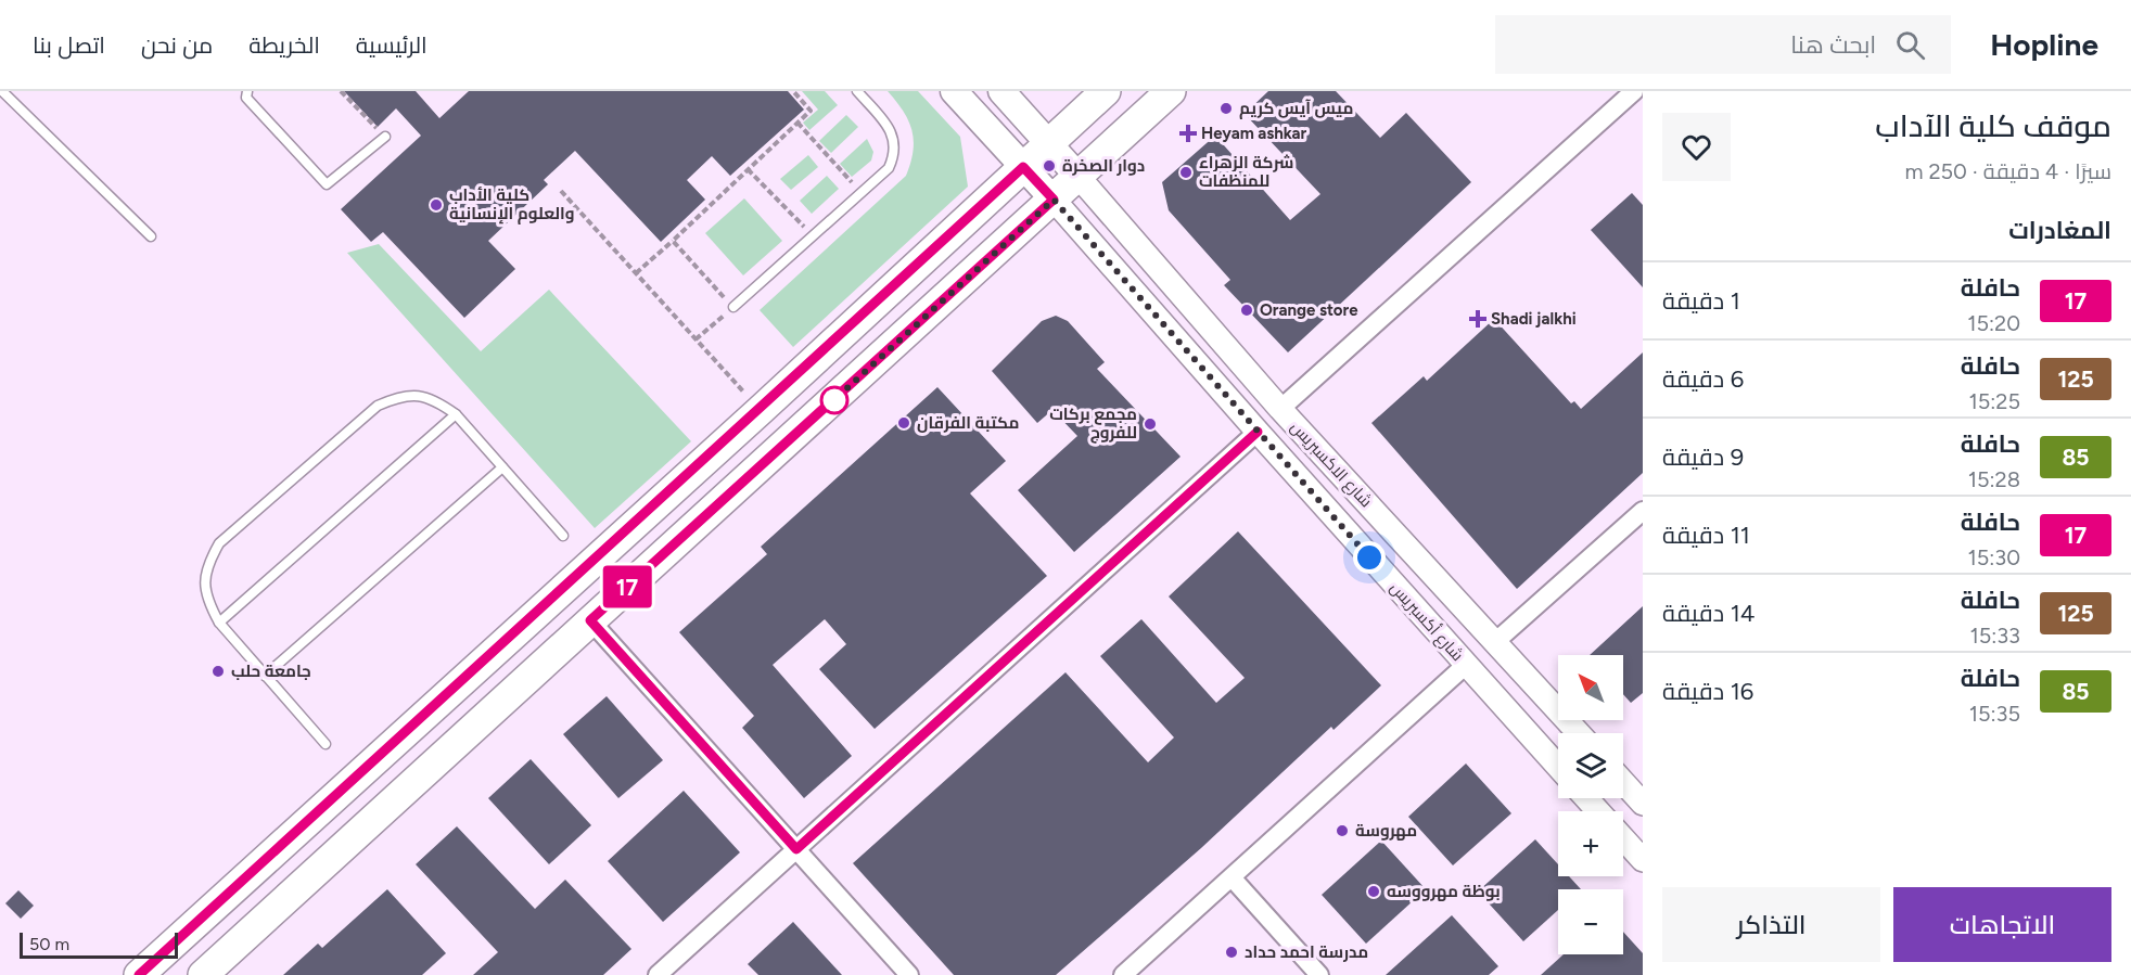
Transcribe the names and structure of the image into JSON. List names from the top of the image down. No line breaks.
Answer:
{"streets":{"street":["شارع الاكسبريس","شارع أكسبريس"]},"places":{"other":["ميس آيس كريم","دوار الصخرة","شركة الزهراء للمنظفات","كلية الأداب والعلوم الإنسانية","Orange store","مكتبة الفرقان","مجمع بركات للفروج","جامعة حلب","مهروسة","بوظة مهرووسه","مدرسة احمد حداد"],"health":["Heyam ashkar","Shadi jalkhi"]},"lines":["bus line 17"],"scale_bar":"50 m","north":"top left","page":{"header":"Hopline","search":"ابحث هنا","nav":["الرئيسية","الخريطة","من نحن","اتصل بنا"],"heading":[["موقف كلية الآداب","سيرًا · 4 دقيقة · 250 m"],"المغادرات"],"on_map":"17","list":[{"mark":"17","name":"حافلة","note":"15:20","value":"1 دقيقة"},{"mark":"125","name":"حافلة","note":"15:25","value":"6 دقيقة"},{"mark":"85","name":"حافلة","note":"15:28","value":"9 دقيقة"},{"mark":"17","name":"حافلة","note":"15:30","value":"11 دقيقة"},{"mark":"125","name":"حافلة","note":"15:33","value":"14 دقيقة"},{"mark":"85","name":"حافلة","note":"15:35","value":"16 دقيقة"}],"map_buttons":["+","−"],"buttons":["الاتجاهات","التذاكر"],"scale":"50 m"}}
